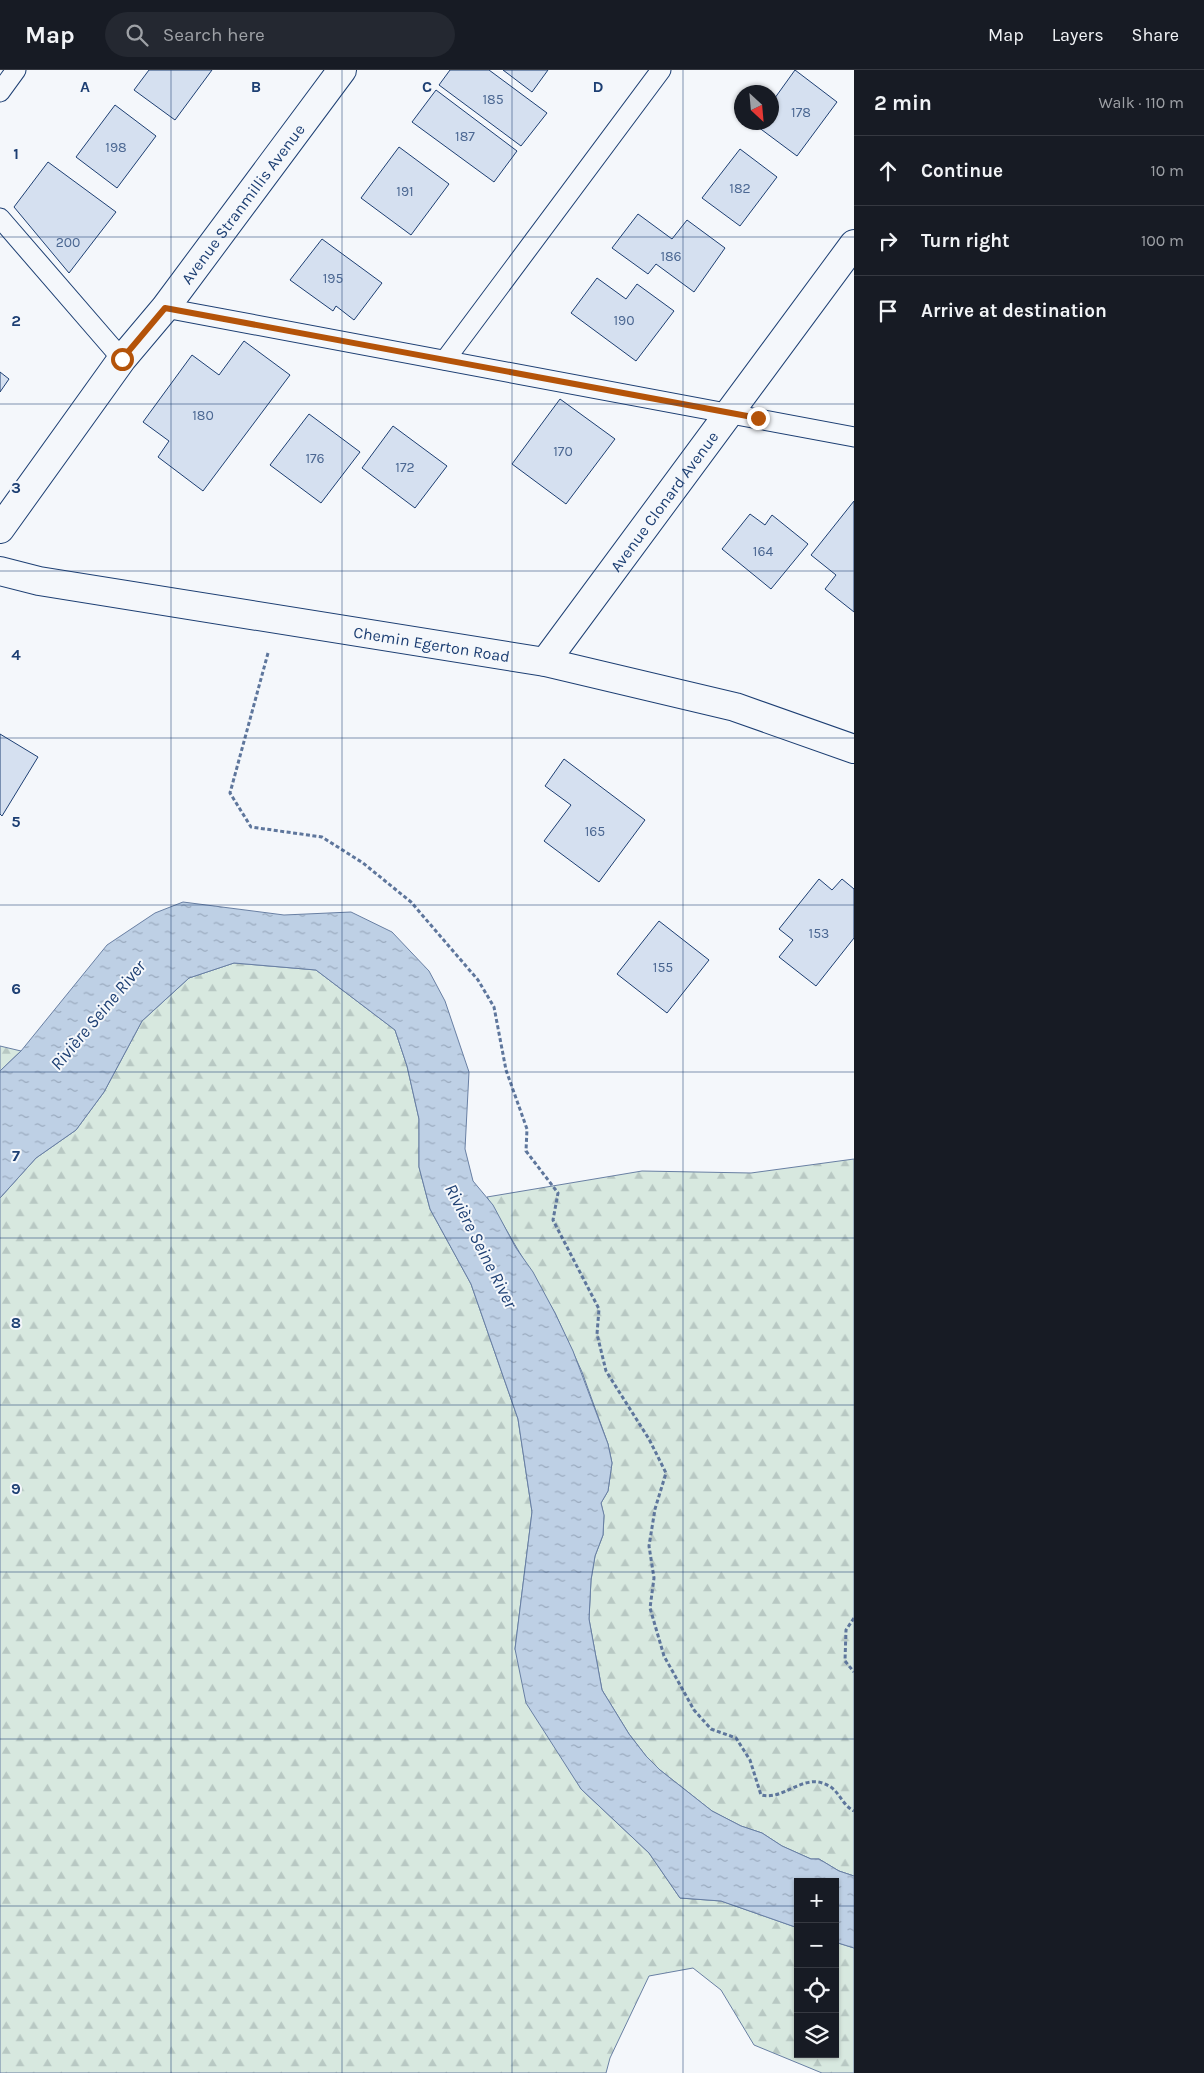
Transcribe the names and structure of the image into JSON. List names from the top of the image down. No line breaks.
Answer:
{"streets":{"street":["Avenue Stranmillis Avenue","Avenue Clonard Avenue","Chemin Egerton Road"]},"crossings":[["Avenue Clonard Avenue","Chemin Egerton Road"]],"water":["Rivière Seine River"],"house_numbers":["185","178","187","198","182","191","200","186","195","190","180","170","176","172","164","165","153","155"],"north":"bottom right","page":{"header":"Map","search":"Search here","nav":["Map","Layers","Share"],"heading":["2 min","Walk · 110 m"],"list":[["Continue","10 m"],["Turn right","100 m"],"Arrive at destination"],"map_buttons":["+","−"]},"grid":{"columns":["A","B","C","D"],"rows":["1","2","3","4","5","6","7","8","9"]}}
